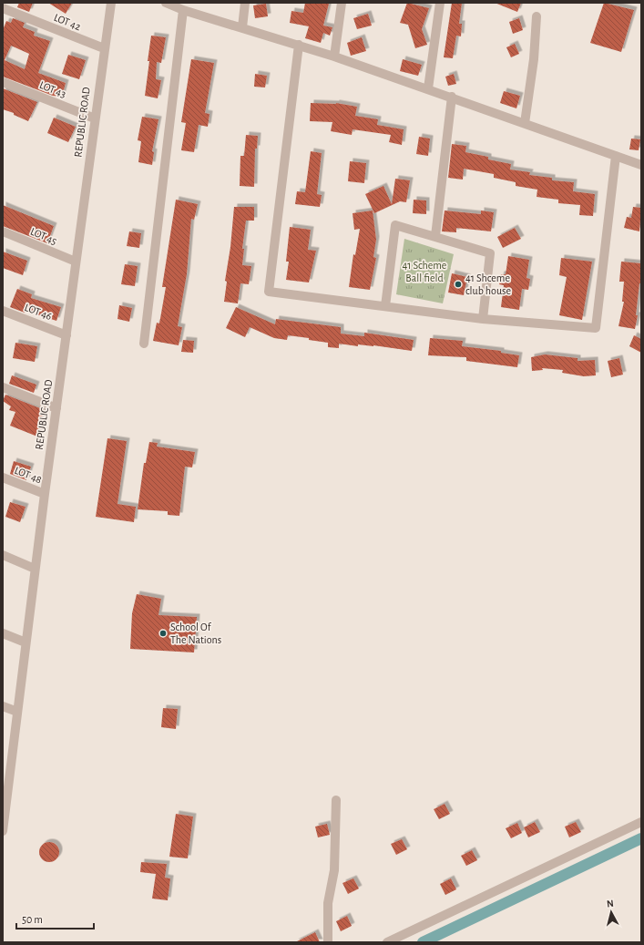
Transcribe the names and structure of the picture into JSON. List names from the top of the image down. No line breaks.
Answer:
{"streets":{"street":["LOT 42","LOT 43","REPUBLIC ROAD","LOT 45","LOT 46","LOT 48"]},"crossings":[["LOT 42","REPUBLIC ROAD"],["LOT 43","REPUBLIC ROAD"],["REPUBLIC ROAD","LOT 45"],["REPUBLIC ROAD","LOT 46"],["REPUBLIC ROAD","LOT 48"]],"parks":["41 Scheme Ball field"],"places":["41 Shceme club house","School Of The Nations"],"scale_bar":"50 m","north":"top"}
